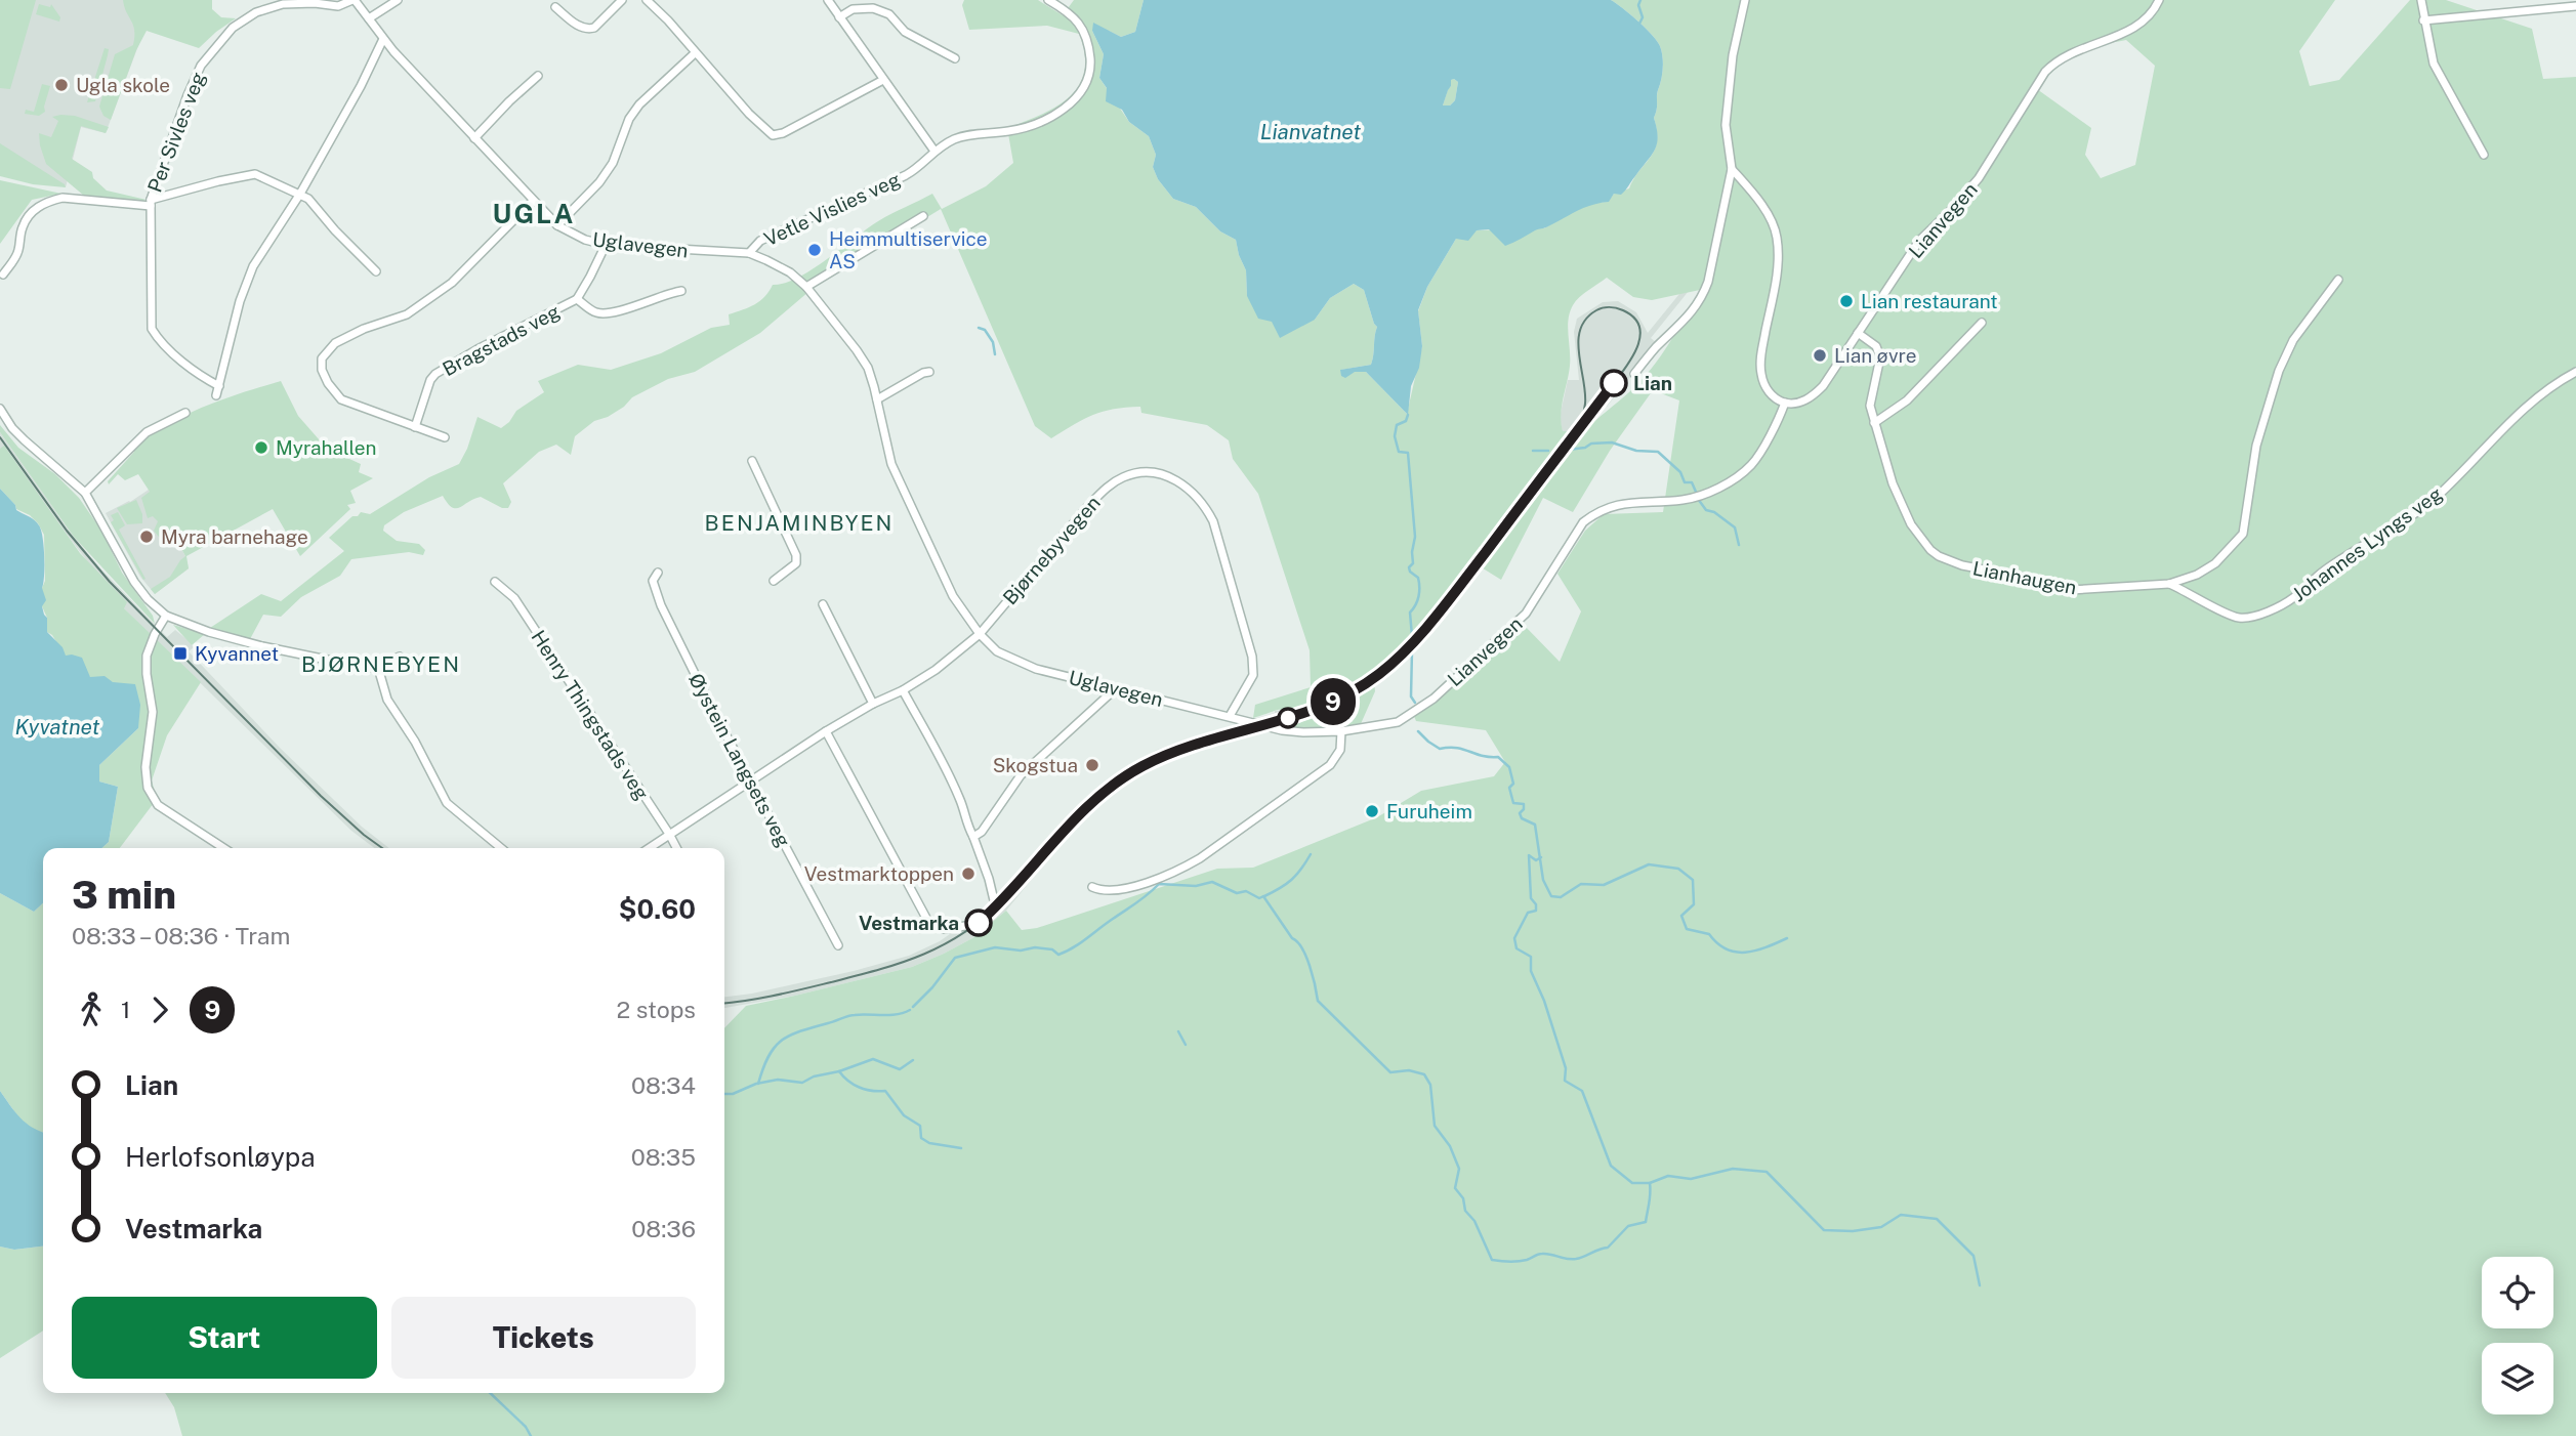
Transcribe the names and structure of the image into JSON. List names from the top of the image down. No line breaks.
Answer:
{"streets":{"street":["Per Sivles veg","Vetle Vislies veg","Lianvegen","Uglavegen","Bragstads veg","Johannes Lyngs veg","Bjørnebyvegen","Lianhaugen","Henry Thingstads veg","Øystein Langsets veg"]},"crossings":[["Per Sivles veg","Uglavegen"],["Vetle Vislies veg","Uglavegen"],["Lianvegen","Uglavegen"],["Lianvegen","Lianhaugen"],["Uglavegen","Bragstads veg"],["Uglavegen","Bjørnebyvegen"],["Johannes Lyngs veg","Lianhaugen"],["Bjørnebyvegen","Henry Thingstads veg"],["Bjørnebyvegen","Øystein Langsets veg"]],"districts":["UGLA","BENJAMINBYEN","BJØRNEBYEN"],"water":["Lianvatnet","Kyvatnet"],"places":{"other":["Ugla skole","Heimmultiservice AS","Lian restaurant","Lian øvre","Lian","Myrahallen","Myra barnehage","Skogstua","Furuheim","Vestmarktoppen","Vestmarka"],"transit":["Kyvannet"]},"lines":["tram line 9"],"page":{"on_map":"9","heading":["3 min","08:33 – 08:36 · Tram","$0.60"],"legs":["1","9","2 stops"],"list":[{"name":"Lian","value":"08:34"},{"name":"Herlofsonløypa","value":"08:35"},{"name":"Vestmarka","value":"08:36"}],"buttons":["Start","Tickets"]}}
